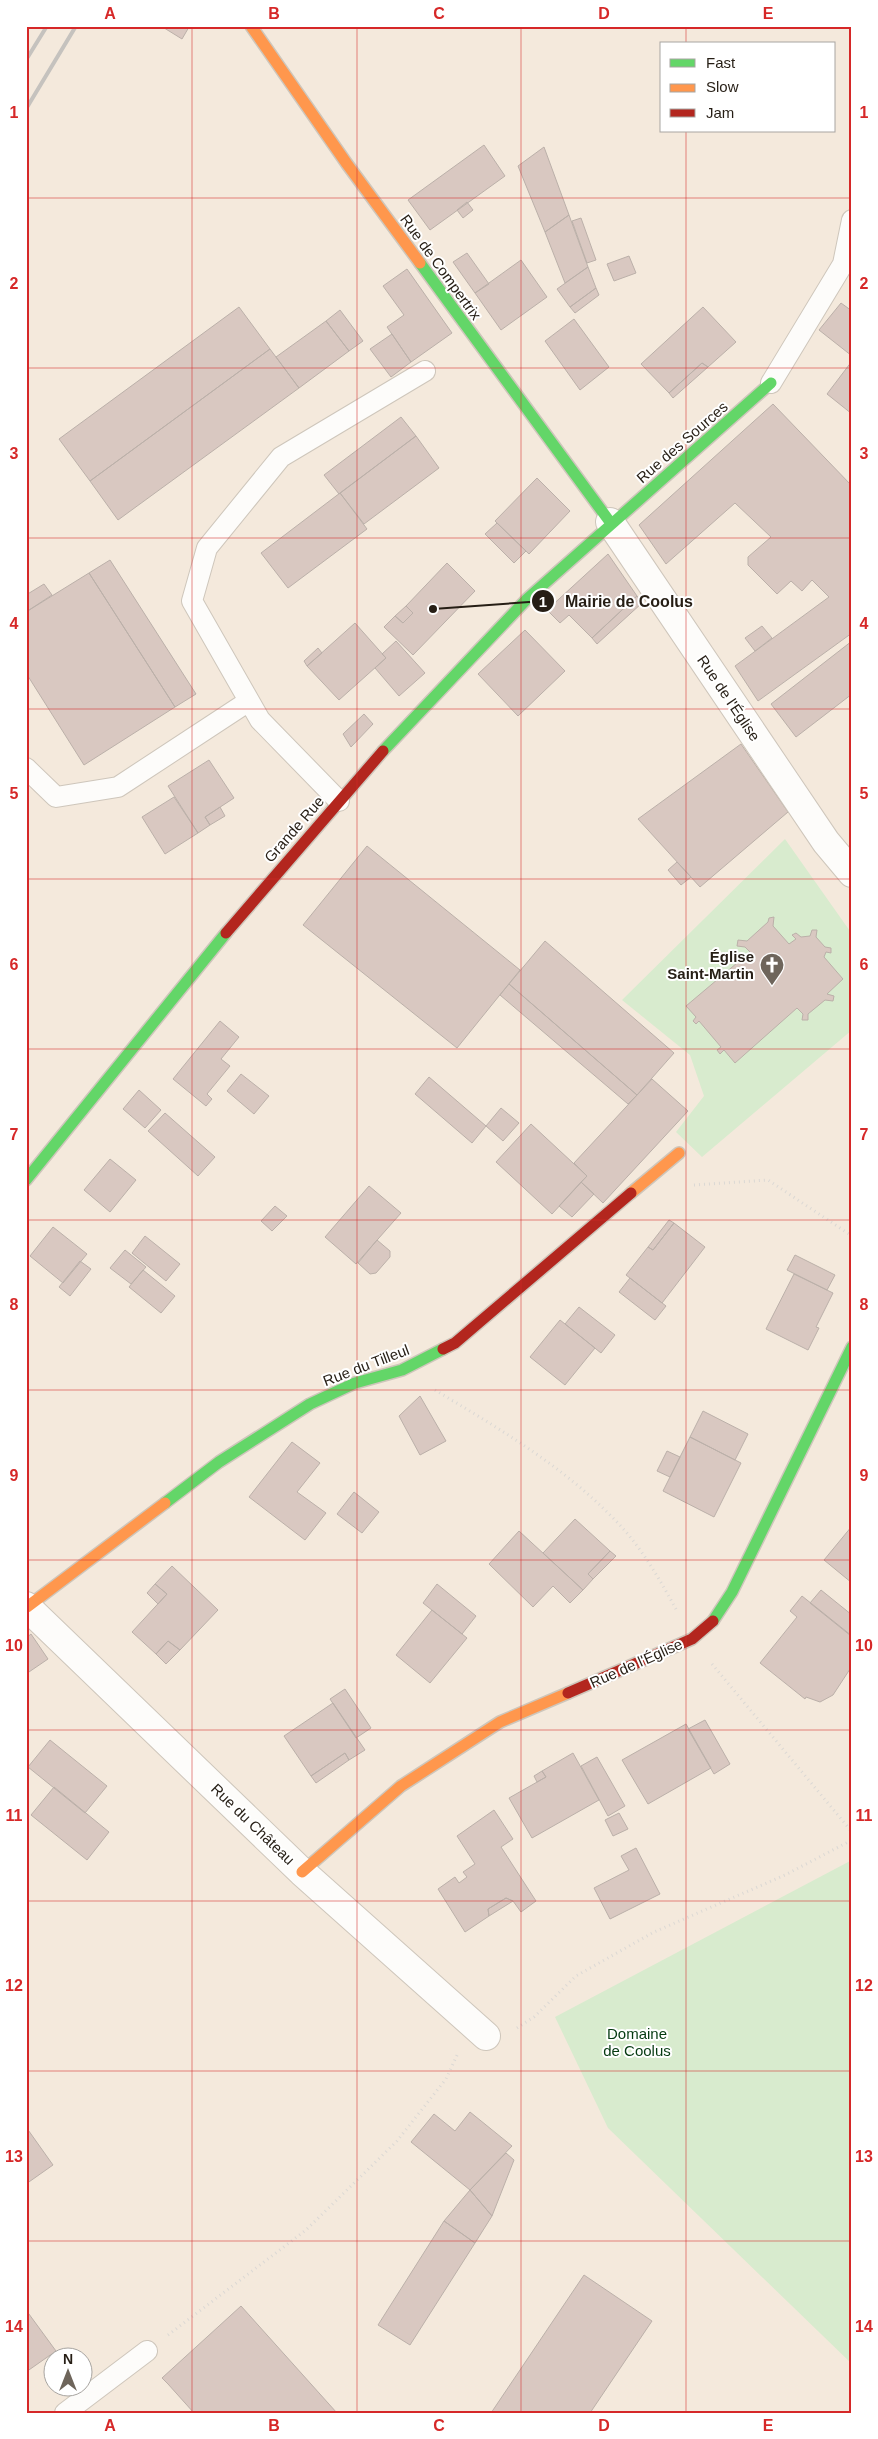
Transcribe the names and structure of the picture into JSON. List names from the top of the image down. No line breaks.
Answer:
{"streets":{"street":["Rue de Compertrix","Rue des Sources","Rue de l'Église","Grande Rue","Rue du Tilleul","Rue du Château"]},"crossings":[["Rue de Compertrix","Rue des Sources"],["Rue de Compertrix","Rue de l'Église"],["Rue de Compertrix","Grande Rue"],["Rue des Sources","Rue de l'Église"],["Rue des Sources","Grande Rue"],["Rue de l'Église","Grande Rue"],["Rue de l'Église","Rue du Château"],["Rue du Tilleul","Rue du Château"]],"parks":["Domaine de Coolus"],"places":{"other":["Mairie de Coolus"],"church":["Église Saint-Martin"]},"legend":["Fast","Slow","Jam"],"north":"top","grid":{"columns":["A","B","C","D","E"],"rows":["1","2","3","4","5","6","7","8","9","10","11","12","13","14"]}}
